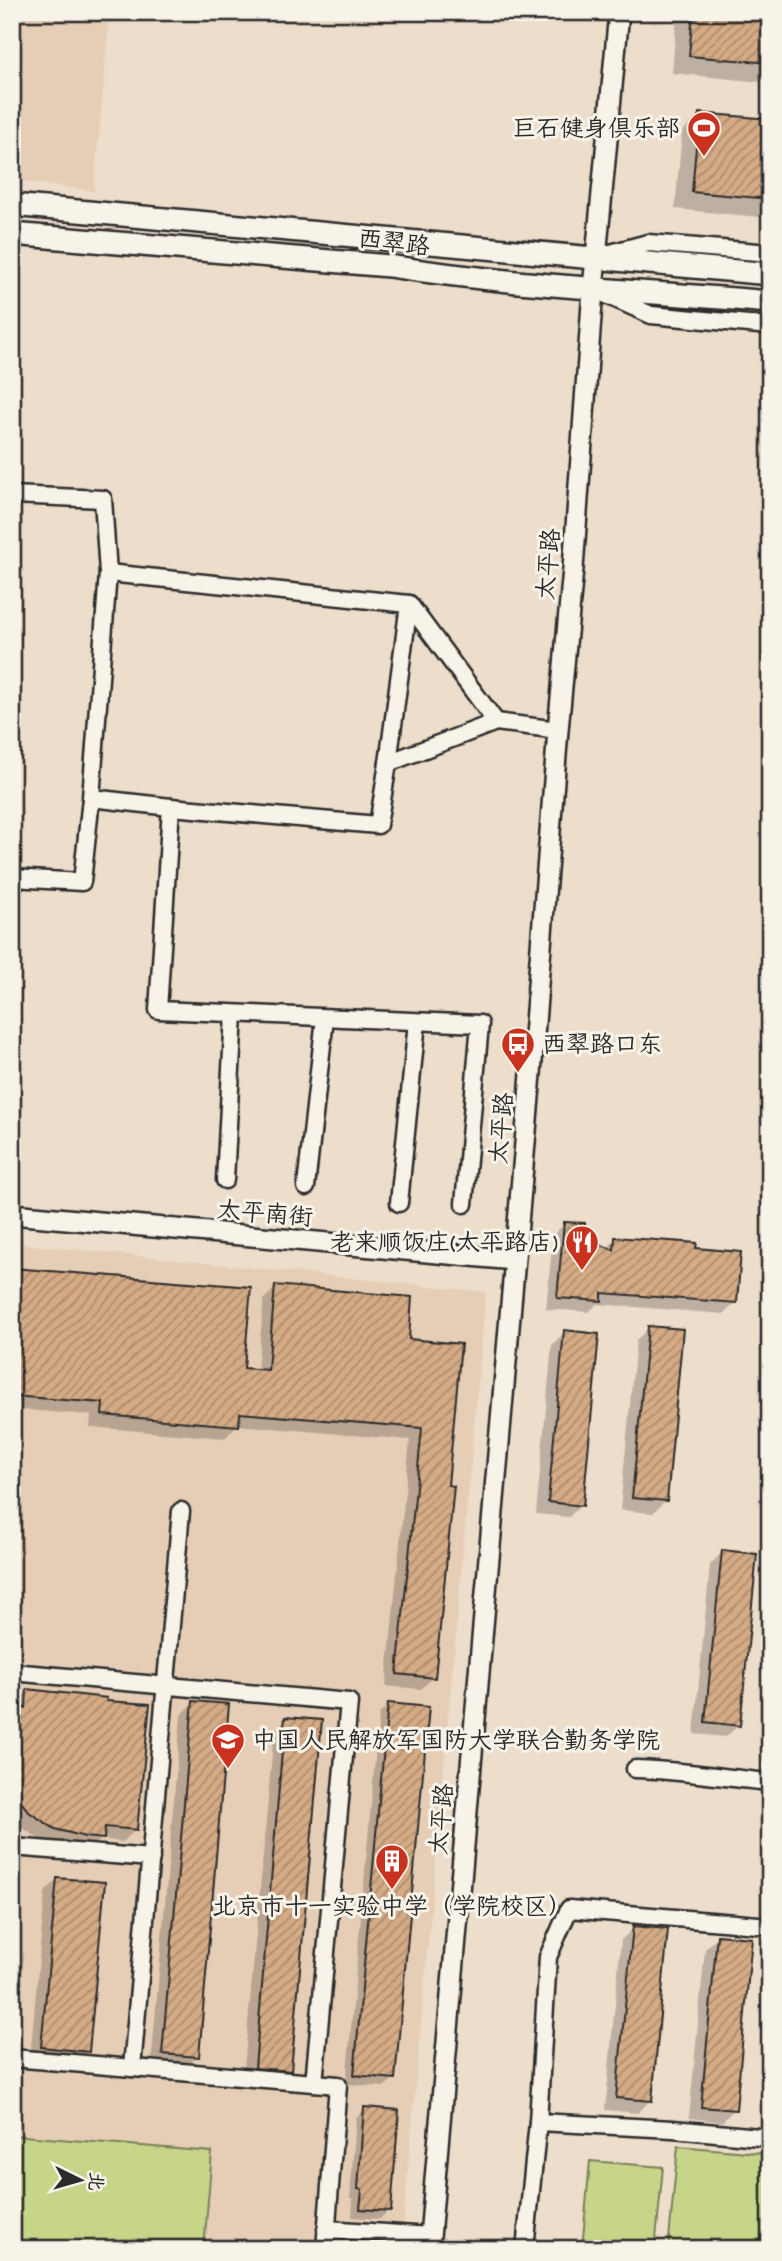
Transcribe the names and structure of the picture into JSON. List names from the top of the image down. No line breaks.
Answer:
{"streets":{"main road":["西翠路"],"street":["太平路","太平南街"]},"crossings":[["西翠路","太平路"],["太平路","太平南街"]],"places":{"sports":["巨石健身俱乐部"],"bus stop":["西翠路口东"],"restaurant":["老来顺饭庄(太平路店)"],"school or university":["中国人民解放军国防大学联合勤务学院"],"building":["北京市十一实验中学（学院校区）"]},"north":"right"}
